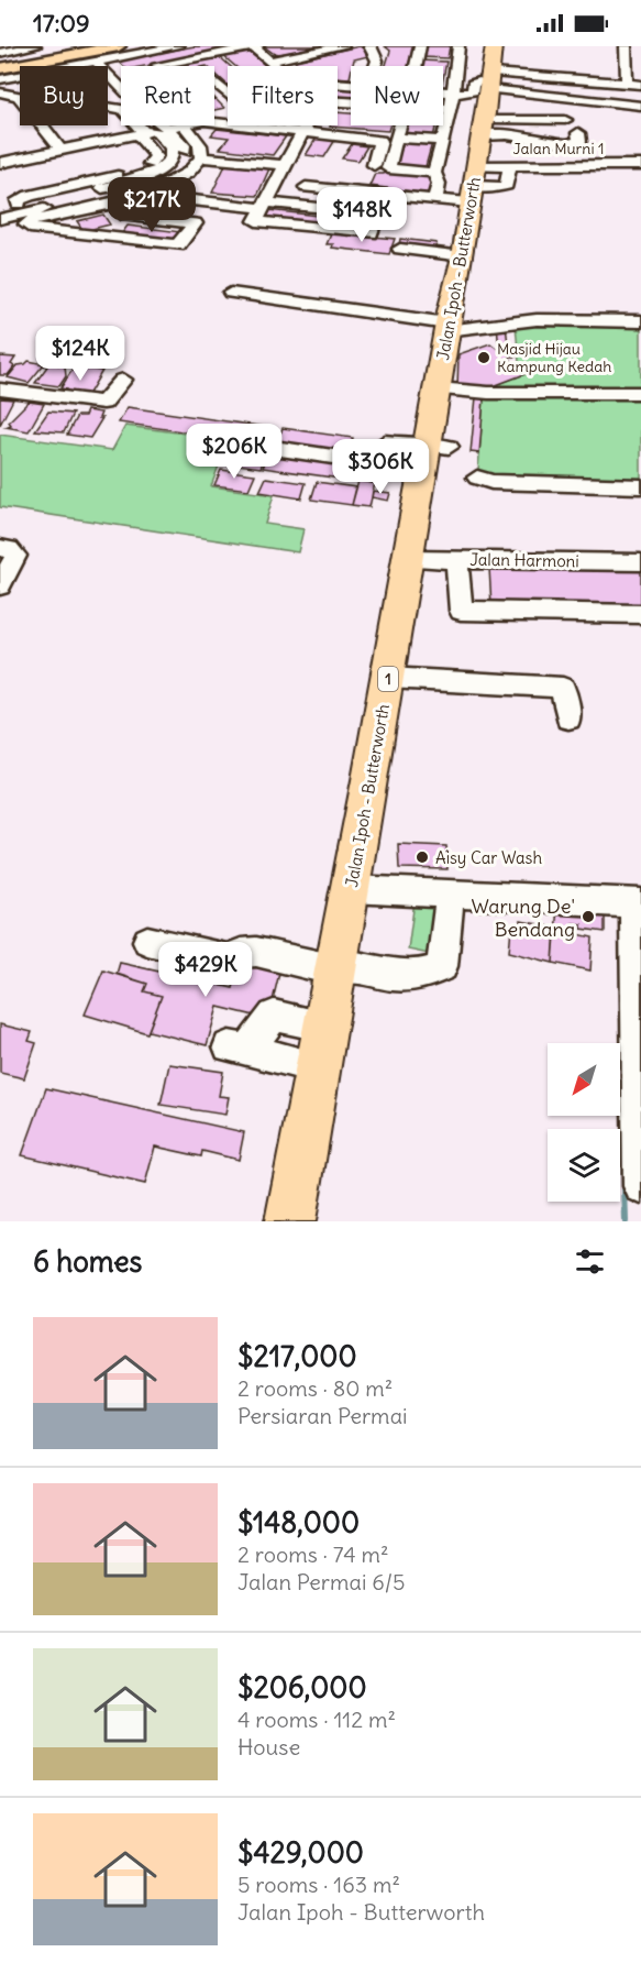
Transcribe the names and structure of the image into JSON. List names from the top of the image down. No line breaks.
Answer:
{"streets":{"highway":["Jalan Ipoh - Butterworth","1"],"street":["Jalan Murni 1","Jalan Harmoni"]},"crossings":[["Jalan Murni 1","Jalan Ipoh - Butterworth"],["Jalan Ipoh - Butterworth","Jalan Harmoni"]],"places":["Masjid Hijau Kampung Kedah","Aisy Car Wash","Warung De' Bendang"],"north":"bottom left","page":{"status":"17:09","chip":["Buy","Rent","Filters","New"],"price":["$217K","$148K","$124K","$206K","$306K","$429K"],"heading":"6 homes","list":[{"name":"$217,000","note":"2 rooms · 80 m² · Persiaran Permai"},{"name":"$148,000","note":"2 rooms · 74 m² · Jalan Permai 6/5"},{"name":"$206,000","note":"4 rooms · 112 m² · House"},{"name":"$429,000","note":"5 rooms · 163 m² · Jalan Ipoh - Butterworth"}]}}
